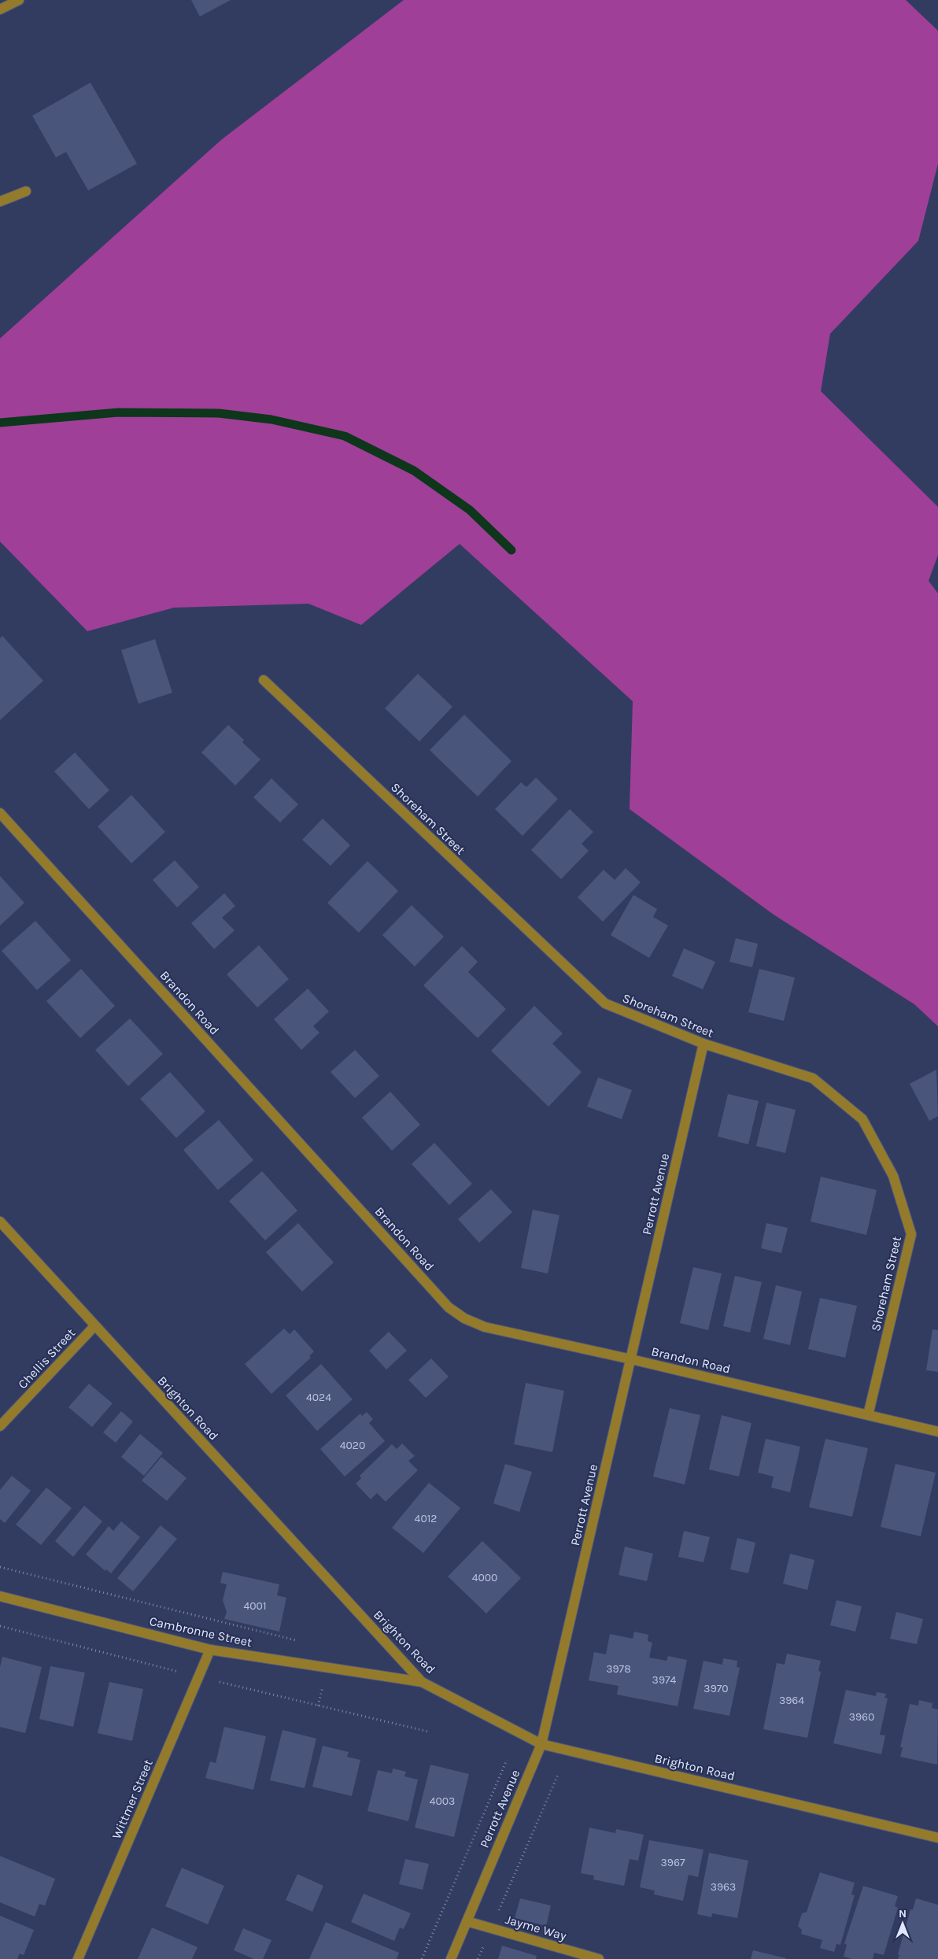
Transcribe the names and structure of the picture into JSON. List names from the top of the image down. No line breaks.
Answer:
{"streets":{"street":["Shoreham Street","Brandon Road","Perrott Avenue","Chellis Street","Brighton Road","Cambronne Street","Wittmer Street","Jayme Way"]},"crossings":[["Shoreham Street","Brandon Road"],["Shoreham Street","Perrott Avenue"],["Brandon Road","Perrott Avenue"],["Perrott Avenue","Brighton Road"],["Perrott Avenue","Jayme Way"],["Chellis Street","Brighton Road"],["Brighton Road","Cambronne Street"],["Cambronne Street","Wittmer Street"]],"house_numbers":["4024","4020","4012","4000","4001","3978","3974","3970","3964","3960","4003","3967","3963"],"north":"top"}
